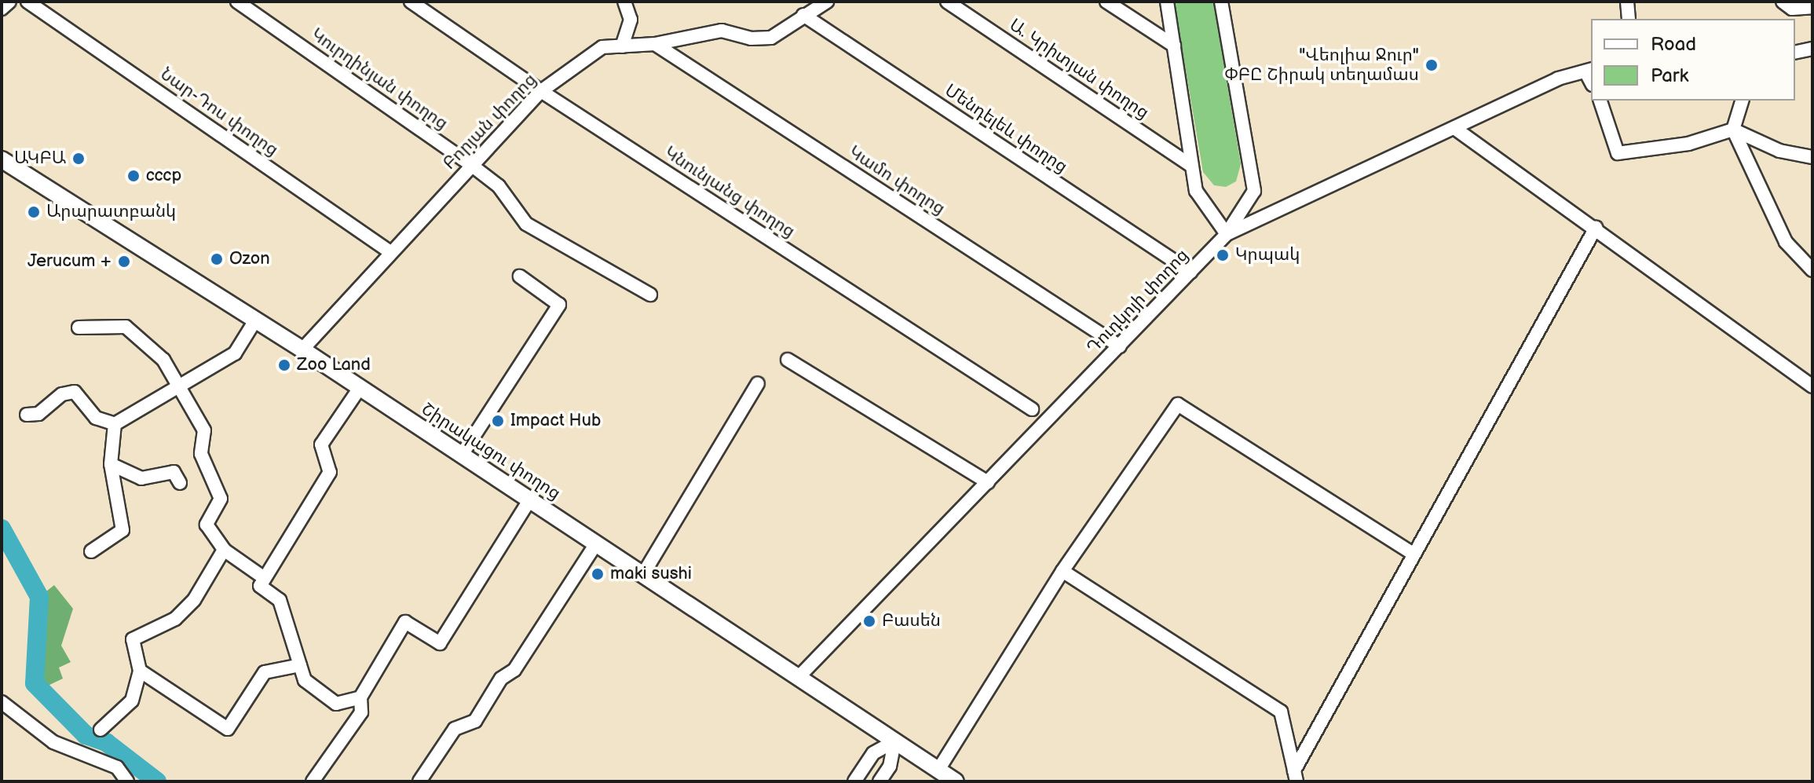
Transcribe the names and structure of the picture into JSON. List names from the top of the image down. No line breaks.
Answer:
{"streets":{"main road":["Շիրակացու փողոց"],"street":["Ա. Կրիտյան փողոց","Կուրղինյան փողոց","Նար-Դոս փողոց","Բորյան փողոց","Մենդելեև փողոց","Կամո փողոց","Կնունյանց փողոց","Դուդկոյի փողոց"]},"crossings":[["Կուրղինյան փողոց","Բորյան փողոց"],["Նար-Դոս փողոց","Բորյան փողոց"],["Բորյան փողոց","Մենդելեև փողոց"],["Բորյան փողոց","Կամո փողոց"],["Բորյան փողոց","Կնունյանց փողոց"],["Բորյան փողոց","Շիրակացու փողոց"],["Մենդելեև փողոց","Դուդկոյի փողոց"],["Կամո փողոց","Դուդկոյի փողոց"],["Դուդկոյի փողոց","Շիրակացու փողոց"]],"places":["\"Վեոլիա Ջուր\" ՓԲԸ Շիրակ տեղամաս","ԱԿԲԱ","ссср","Արարատբանկ","Կրպակ","Ozon","Jerucum +","Zoo Land","Impact Hub","maki sushi","Բասեն"],"legend":["Road","Park"]}
